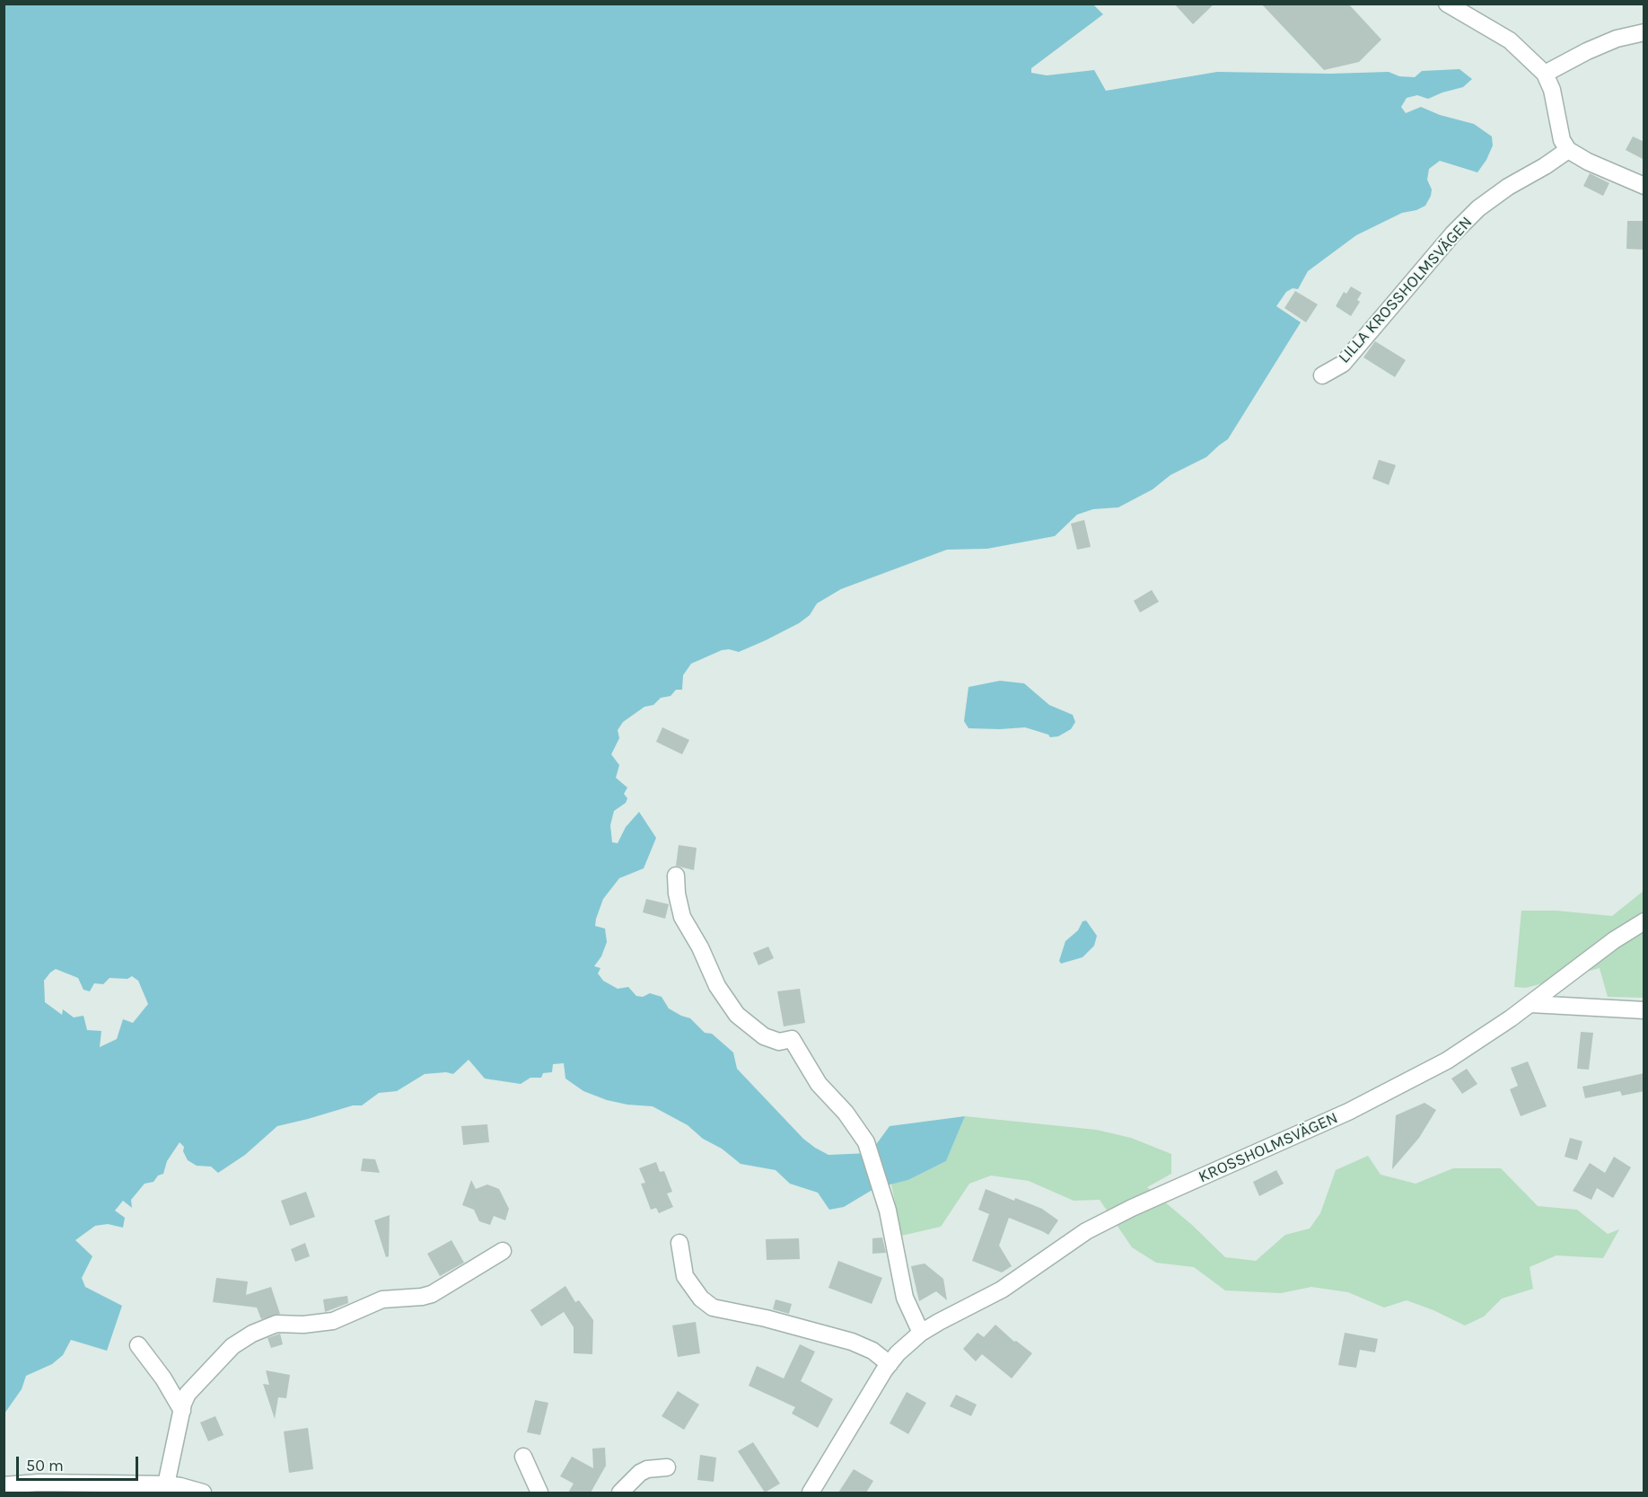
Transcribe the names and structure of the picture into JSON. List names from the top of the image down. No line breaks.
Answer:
{"streets":{"street":["LILLA KROSSHOLMSVÄGEN","KROSSHOLMSVÄGEN"]},"scale_bar":"50 m"}
